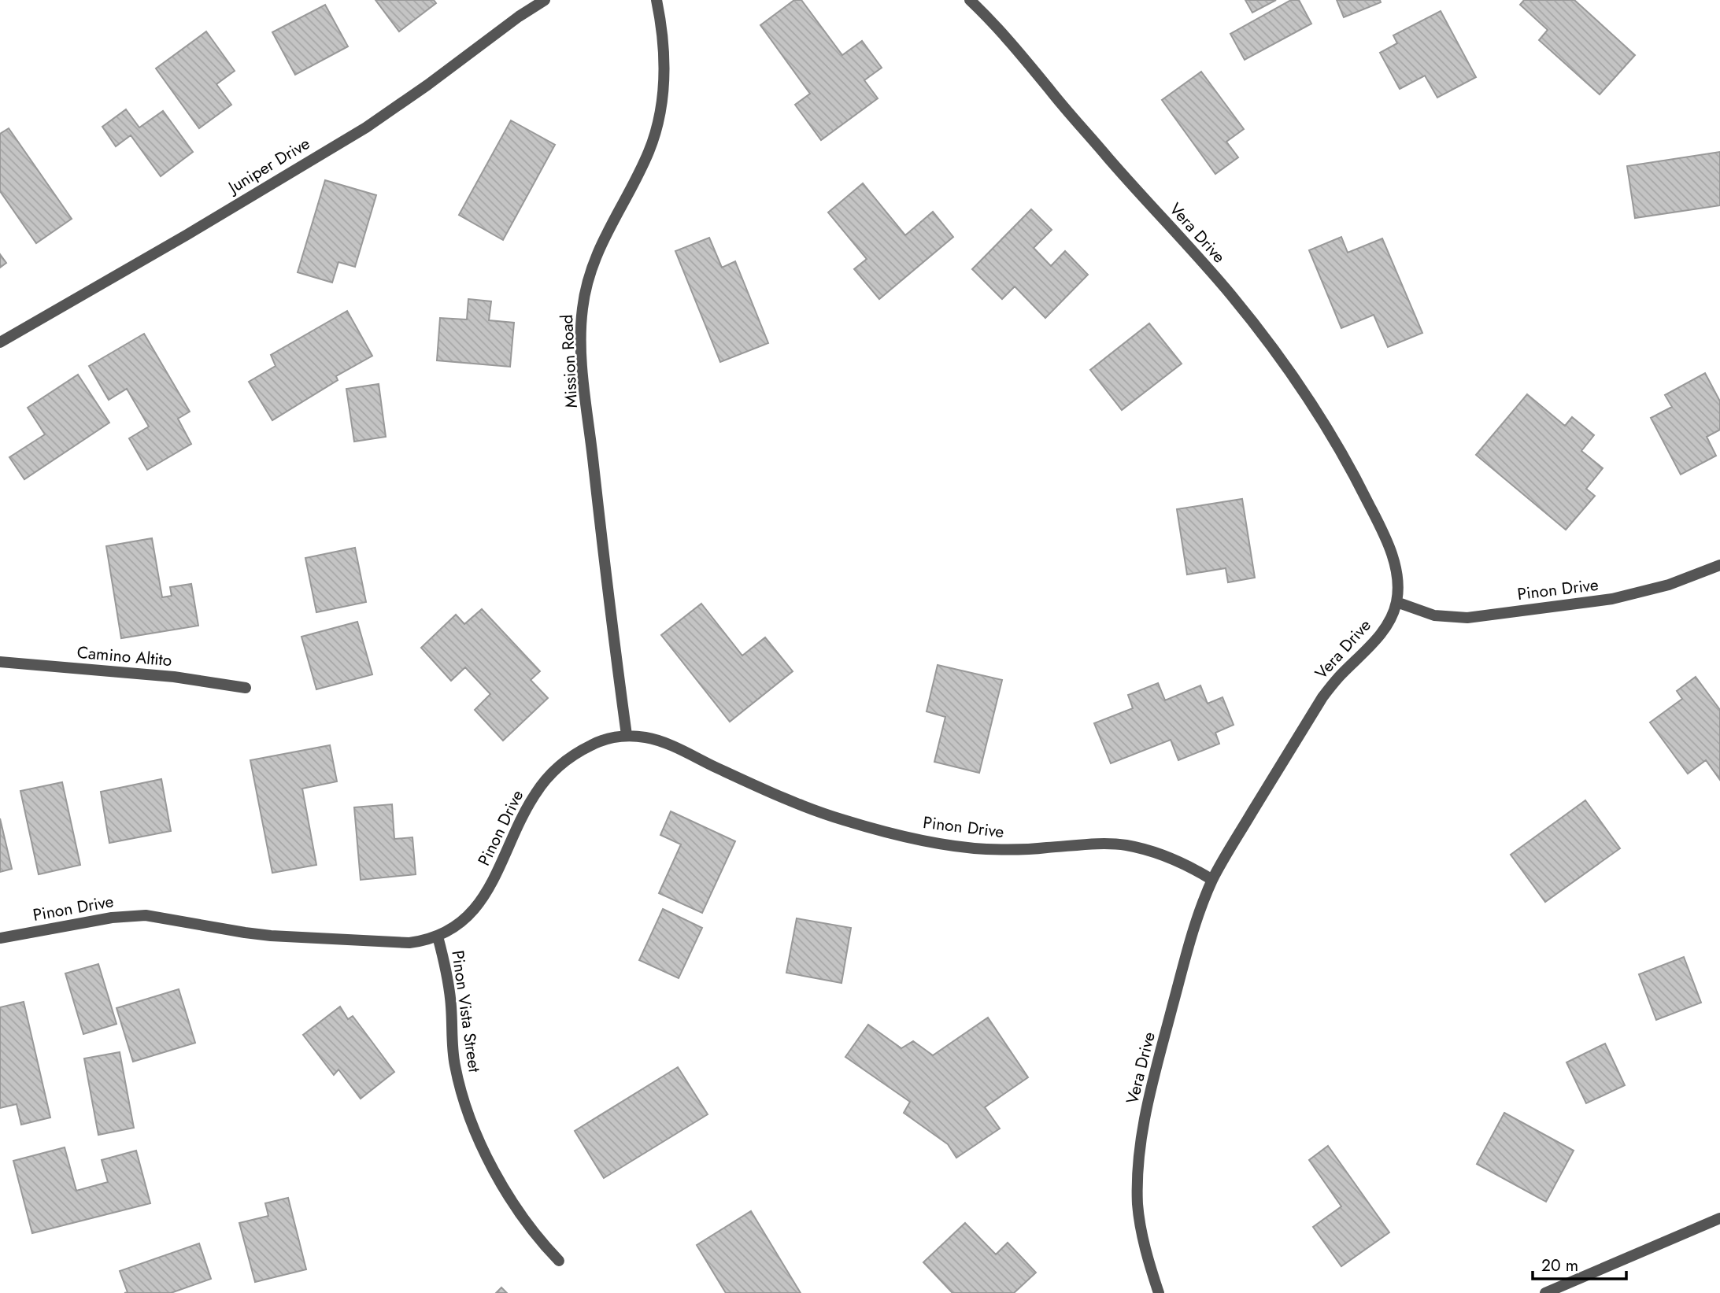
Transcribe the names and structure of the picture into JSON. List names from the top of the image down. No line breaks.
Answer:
{"streets":{"street":["Juniper Drive","Vera Drive","Mission Road","Pinon Drive","Camino Altito","Pinon Vista Street"]},"crossings":[["Vera Drive","Pinon Drive"],["Mission Road","Pinon Drive"],["Pinon Drive","Pinon Vista Street"]],"scale_bar":"20 m"}
